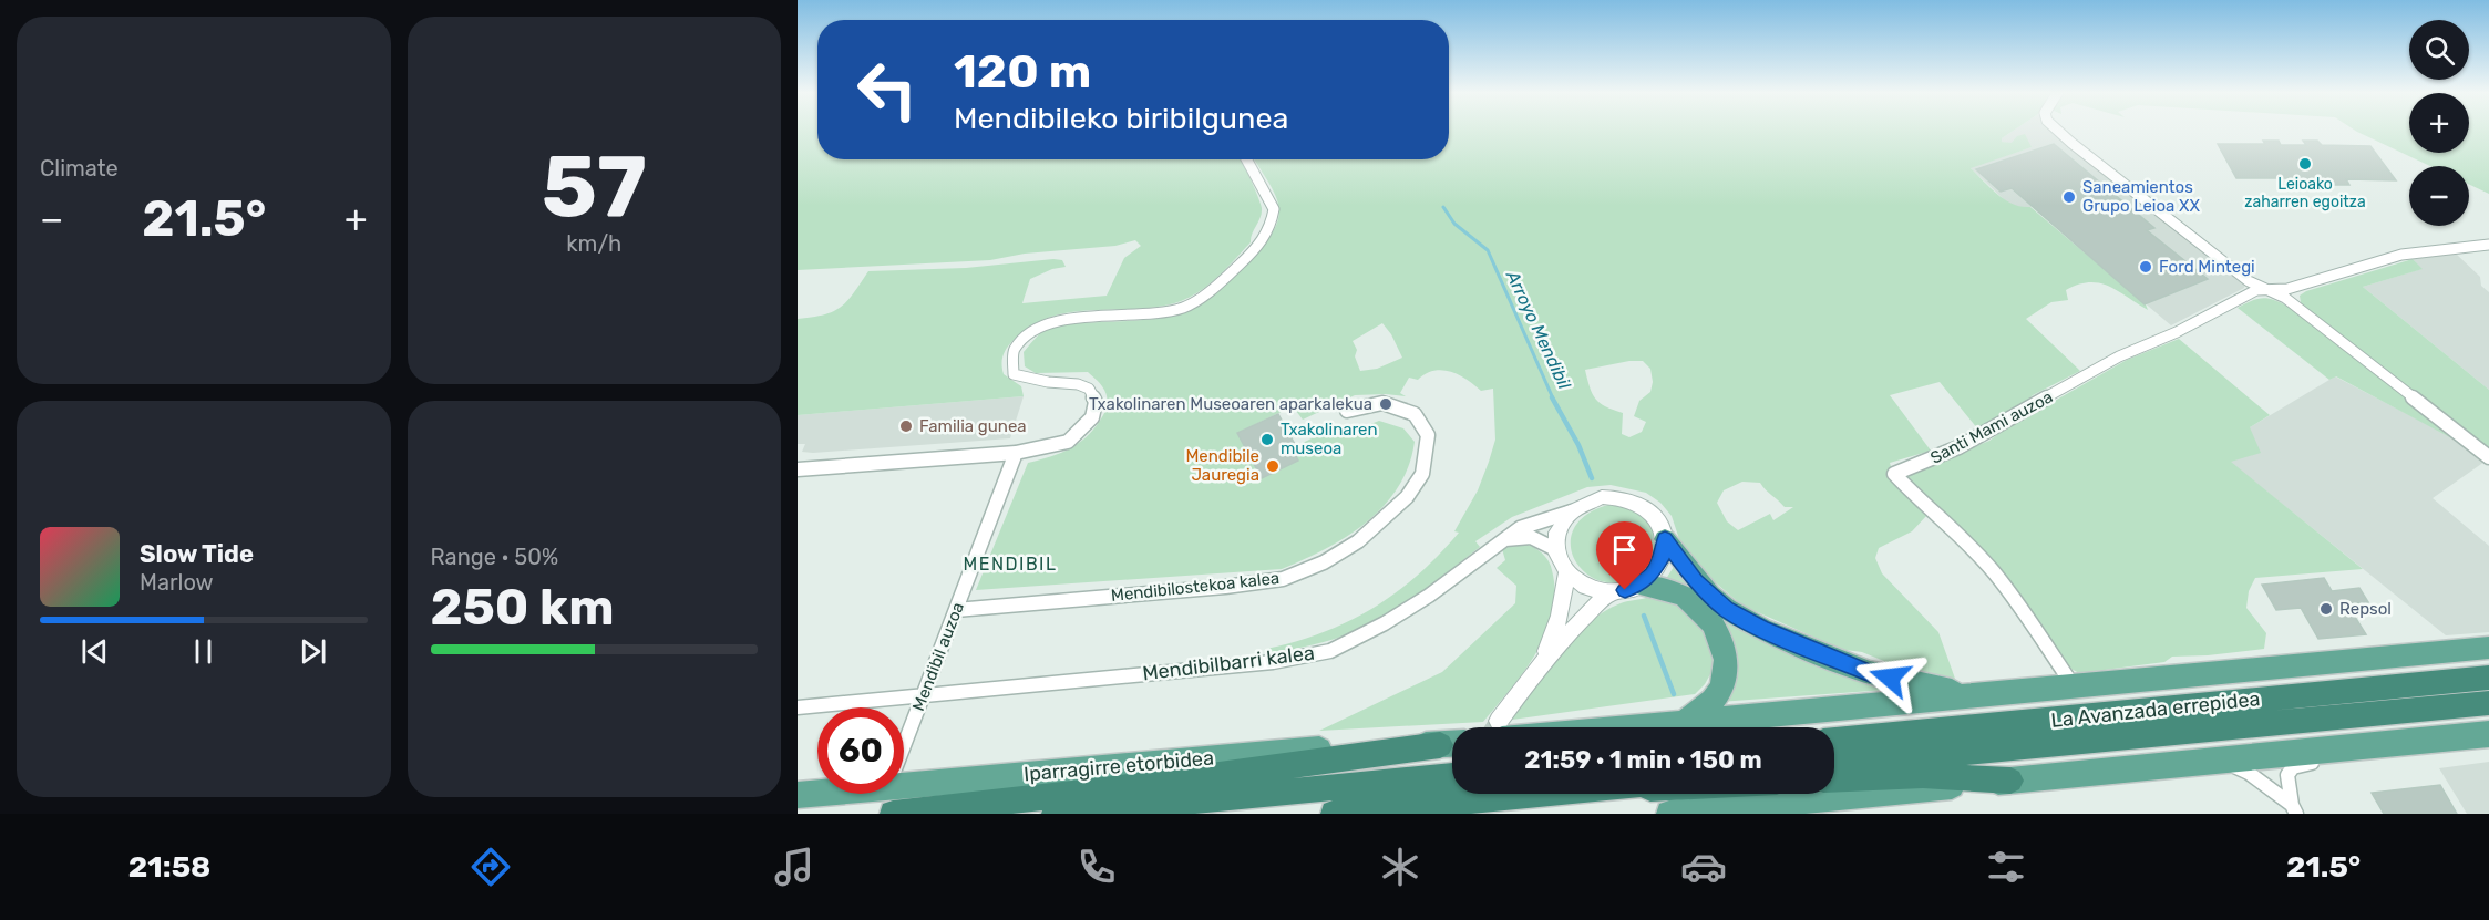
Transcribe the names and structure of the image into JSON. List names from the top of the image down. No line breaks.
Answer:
{"streets":{"highway":["La Avanzada errepidea"],"main road":["Iparragirre etorbidea"],"street":["Santi Mami auzoa","Mendibilostekoa kalea","Mendibil auzoa","Mendibilbarri kalea"]},"crossings":[["Mendibilostekoa kalea","Mendibil auzoa"],["Mendibil auzoa","Mendibilbarri kalea"]],"districts":["MENDIBIL"],"water":["Arroyo Mendibil"],"places":["Leioako zaharren egoitza","Saneamientos Grupo Leioa XX","Ford Mintegi","Txakolinaren Museoaren aparkalekua","Familia gunea","Txakolinaren museoa","Mendibile Jauregia","Repsol"],"page":{"tile":["Climate",["57","km/h"],["Range · 50%","250 km"]],"map_buttons":["+","−"],"turn":["120 m","Mendibileko biribilgunea"],"heat":["−","21.5°","+"],"song":["Slow Tide","Marlow"],"limit":"60","trip":"21:59 · 1 min · 150 m","tabs":["21:58","21.5°"]}}
